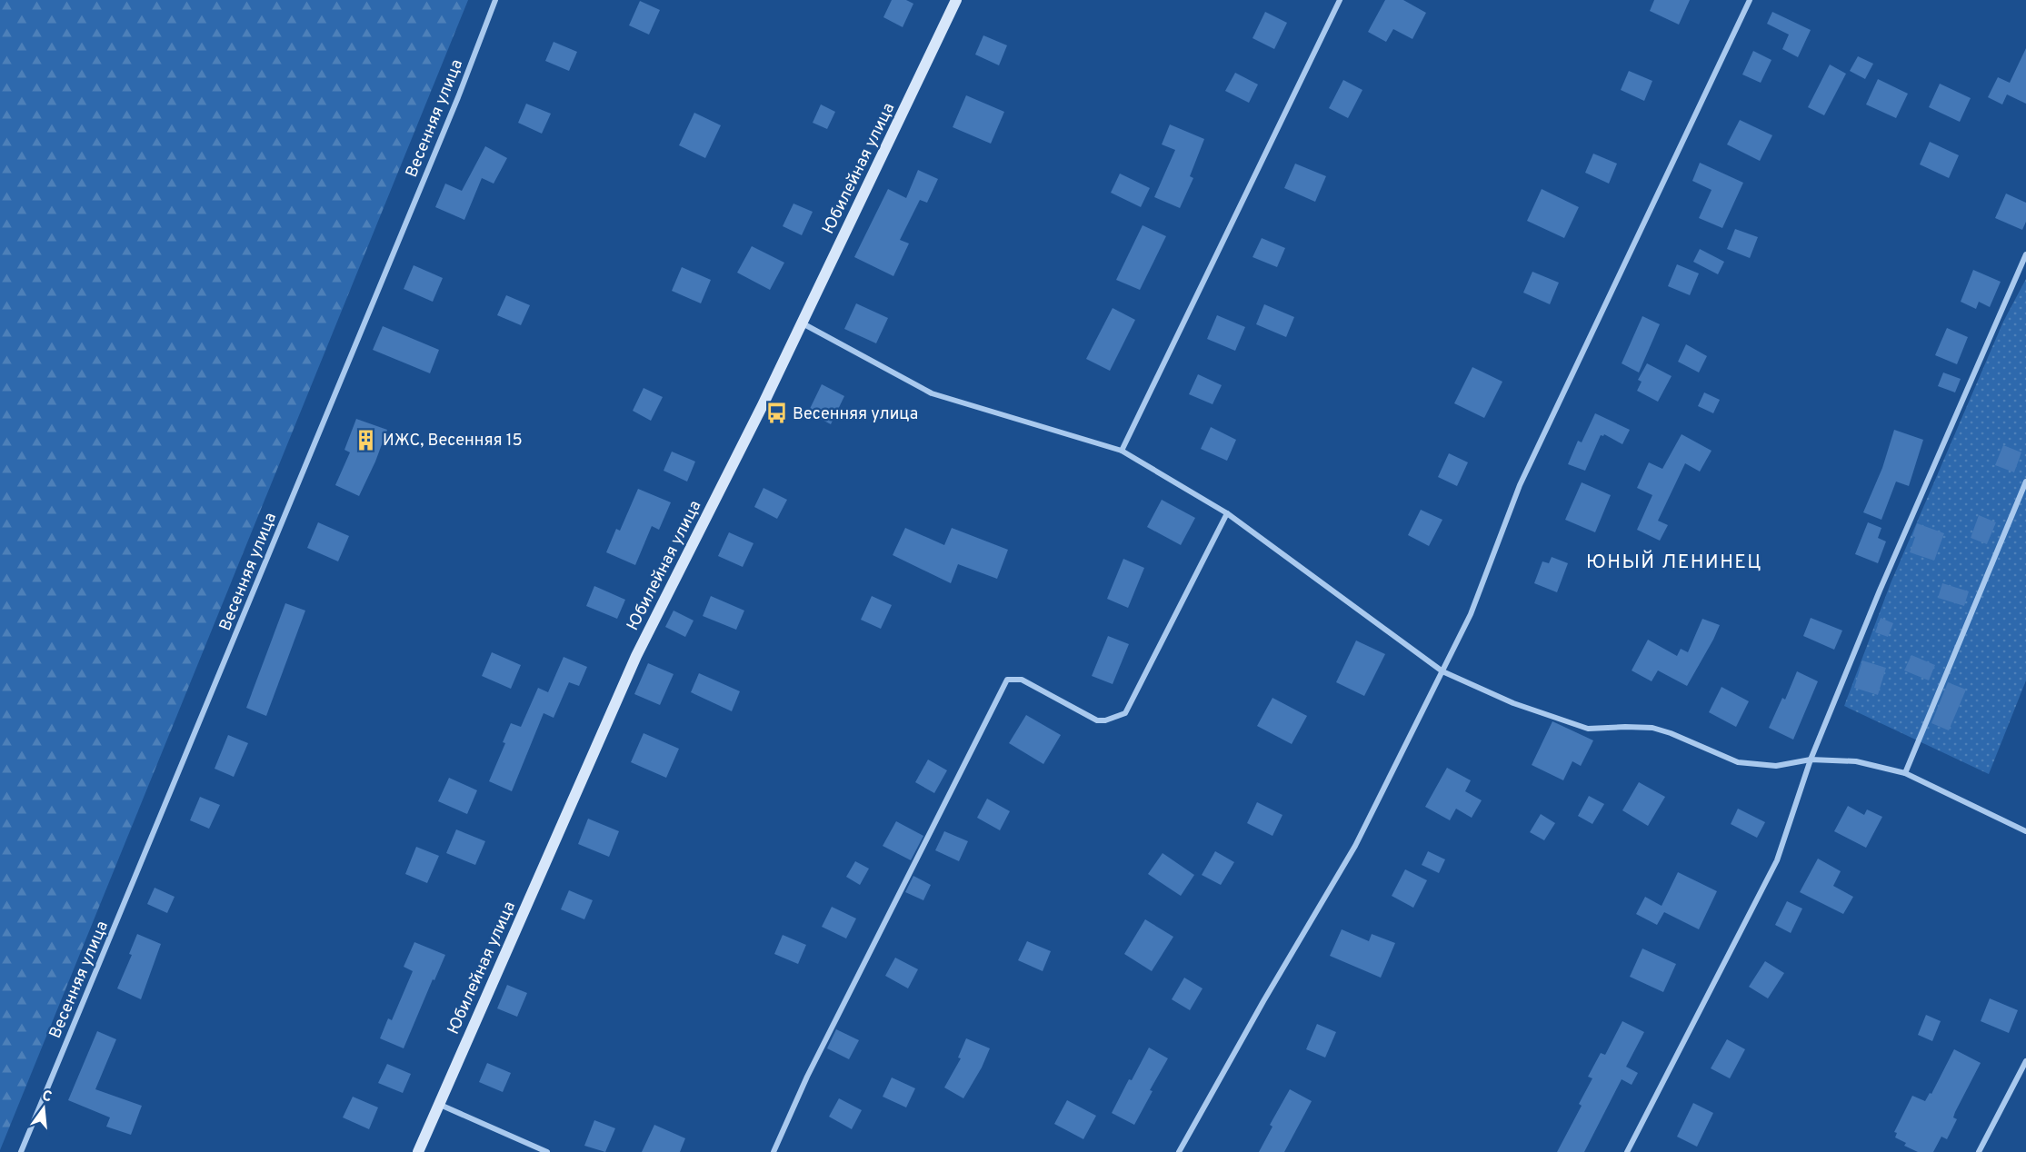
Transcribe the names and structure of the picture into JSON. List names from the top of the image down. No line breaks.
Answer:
{"streets":{"street":["Весенняя улица","Юбилейная улица"]},"districts":["ЮНЫЙ ЛЕНИНЕЦ"],"places":{"bus stop":["Весенняя улица"],"building":["ИЖС, Весенняя 15"]},"north":"top"}
